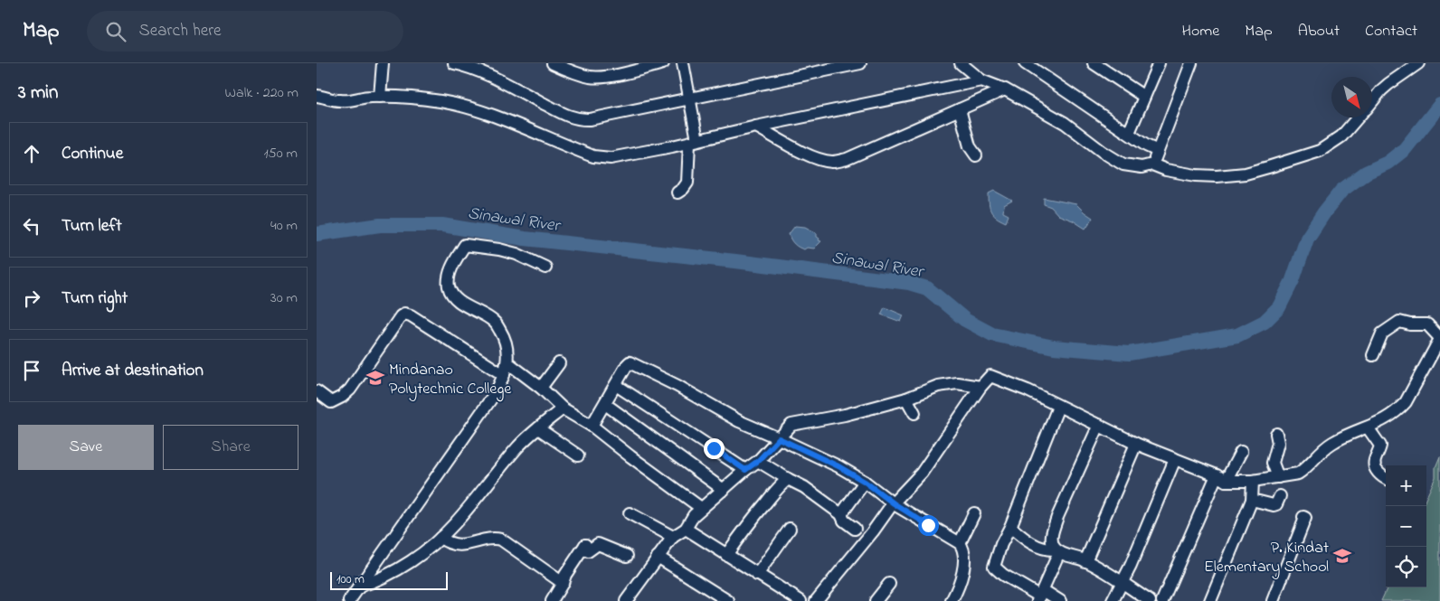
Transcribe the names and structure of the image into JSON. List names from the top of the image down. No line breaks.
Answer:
{"water":["Sinawal River"],"places":{"school or university":["Mindanao Polytechnic College","P. Kindat Elementary School"]},"scale_bar":"100 m","north":"bottom right","page":{"header":"Map","search":"Search here","nav":["Home","Map","About","Contact"],"heading":["3 min","Walk · 220 m"],"list":[["Continue","150 m"],["Turn left","40 m"],["Turn right","30 m"],"Arrive at destination"],"buttons":["Save","Share"],"map_buttons":["+","−"],"scale":"100 m"}}
